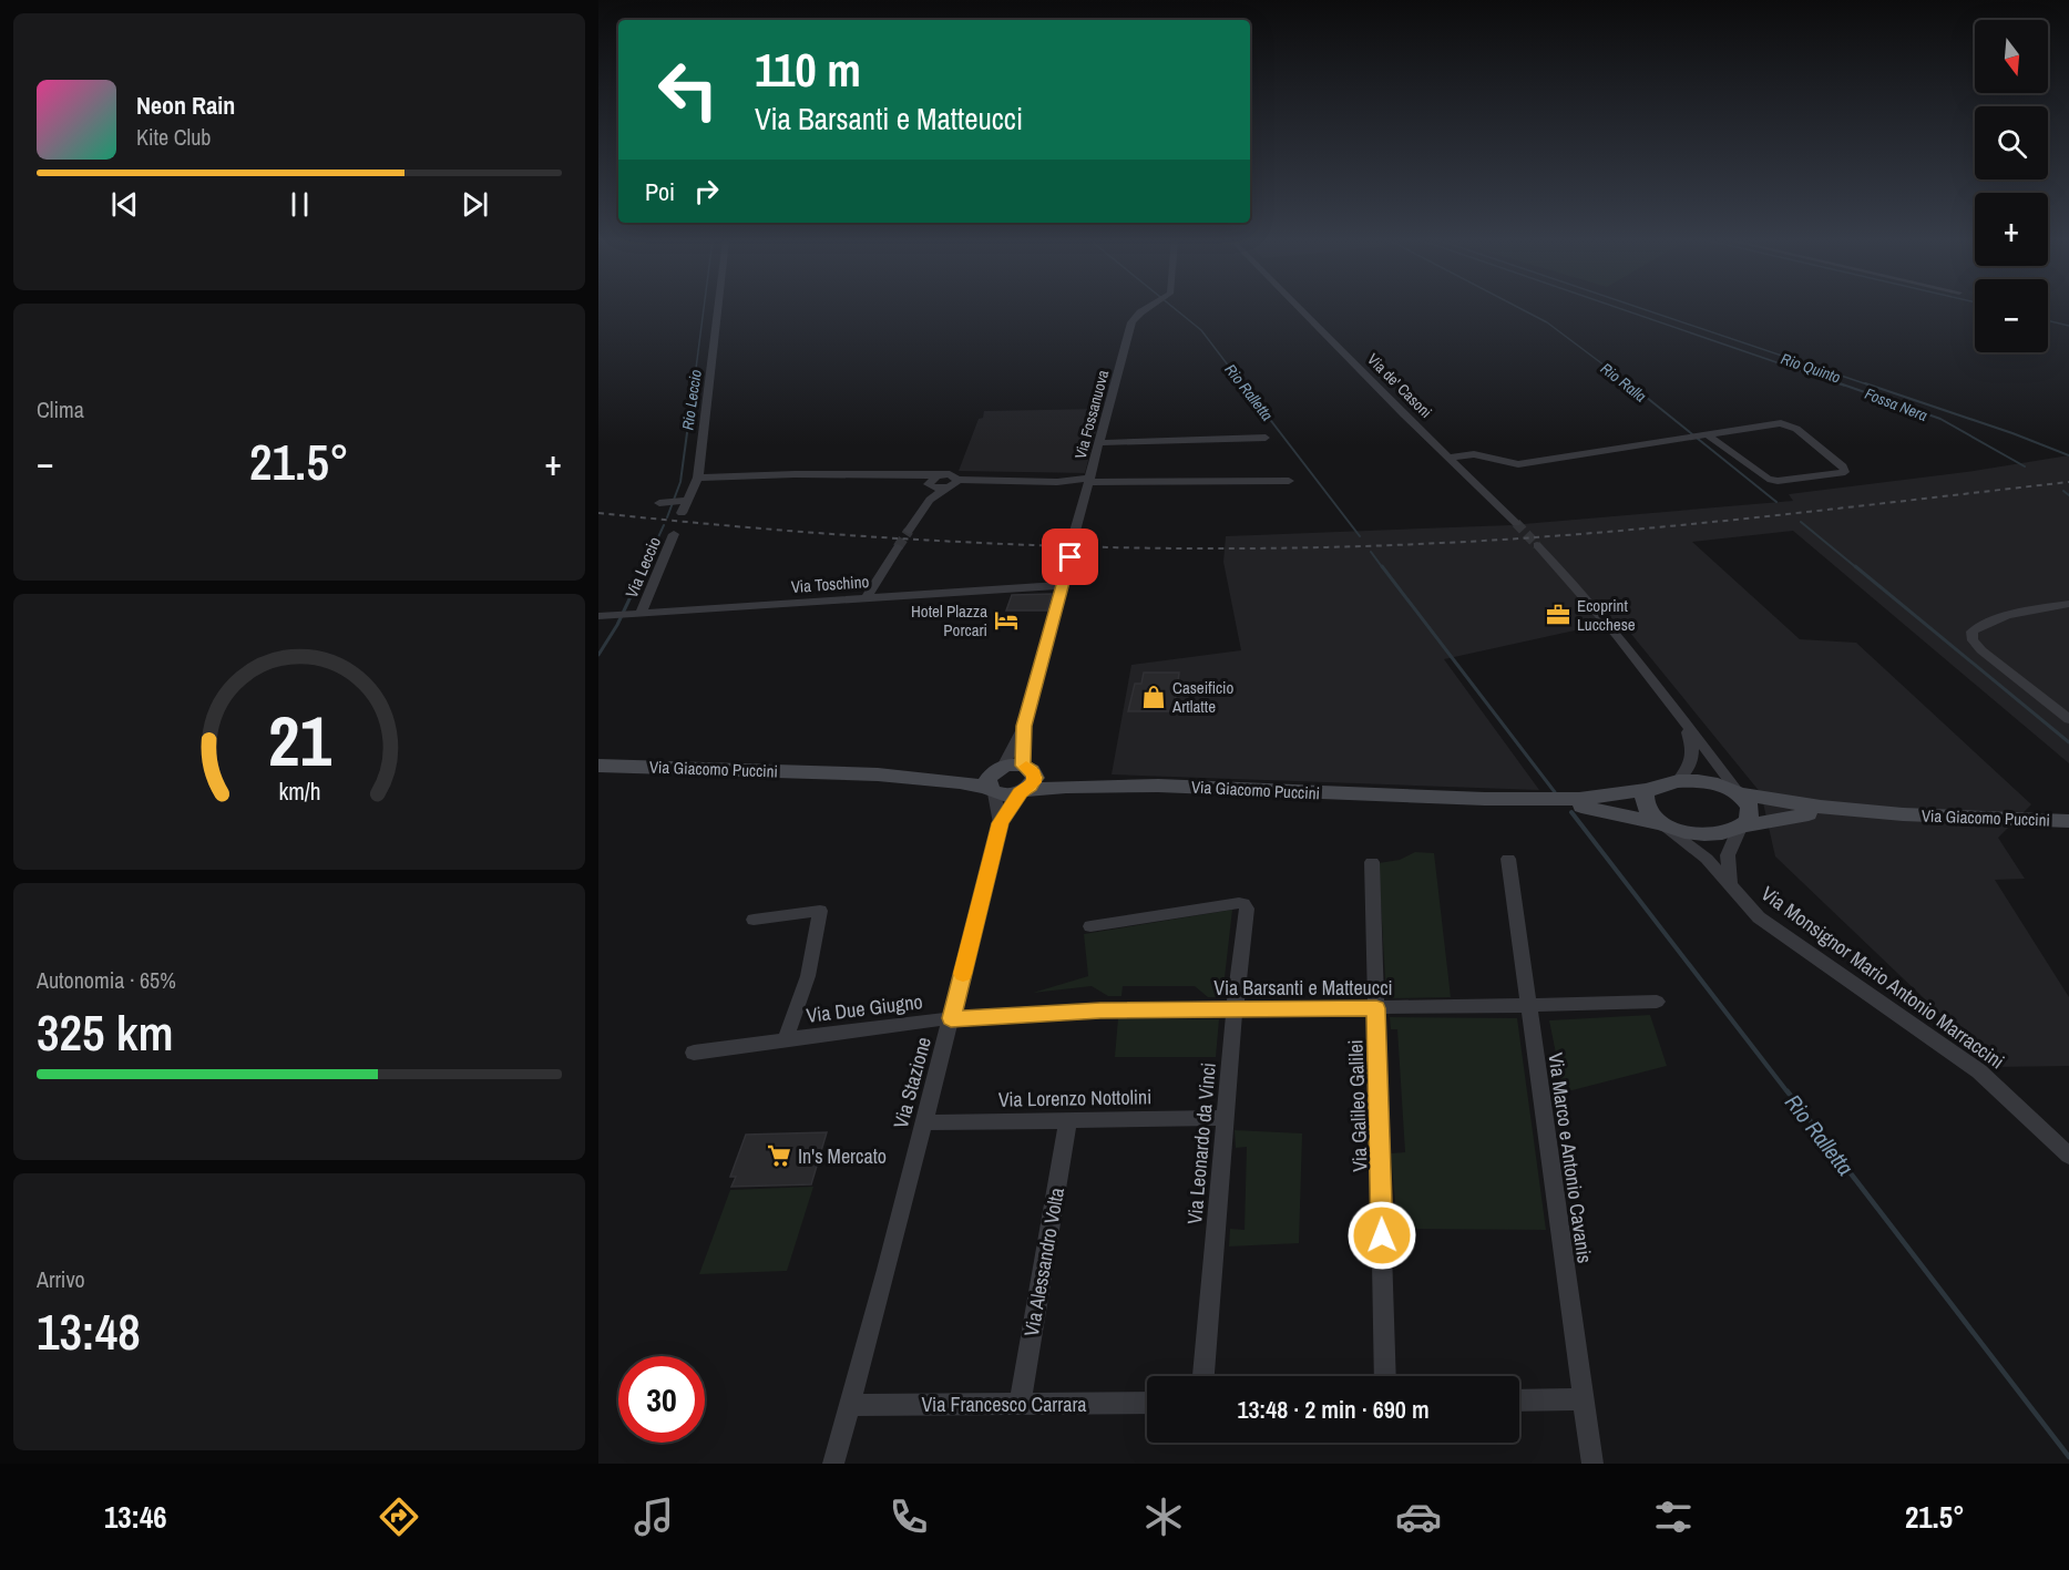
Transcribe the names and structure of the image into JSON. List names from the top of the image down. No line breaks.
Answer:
{"streets":{"main road":["Via Giacomo Puccini"],"street":["Via de' Casoni","Via Fossanuova","Via Leccio","Via Toschino","Via Monsignor Mario Antonio Marraccini","Via Barsanti e Matteucci","Via Due Giugno","Via Stazione","Via Lorenzo Nottolini","Via Galileo Galilei","Via Leonardo da Vinci","Via Marco e Antonio Cavanis","Via Alessandro Volta","Via Francesco Carrara"]},"crossings":[["Via Leccio","Via Toschino"],["Via Giacomo Puccini","Via Monsignor Mario Antonio Marraccini"],["Via Giacomo Puccini","Via Stazione"],["Via Barsanti e Matteucci","Via Due Giugno"],["Via Barsanti e Matteucci","Via Stazione"],["Via Barsanti e Matteucci","Via Galileo Galilei"],["Via Barsanti e Matteucci","Via Leonardo da Vinci"],["Via Barsanti e Matteucci","Via Marco e Antonio Cavanis"],["Via Due Giugno","Via Stazione"],["Via Stazione","Via Lorenzo Nottolini"],["Via Stazione","Via Francesco Carrara"],["Via Lorenzo Nottolini","Via Leonardo da Vinci"],["Via Lorenzo Nottolini","Via Alessandro Volta"],["Via Alessandro Volta","Via Francesco Carrara"]],"water":["Rio Quinto","Rio Ralla","Rio Ralletta","Rio Leccio","Fossa Nera"],"places":{"office":["Ecoprint Lucchese"],"hotel":["Hotel Plazza Porcari"],"shop":["Caseificio Artlatte"],"supermarket":["In's Mercato"]},"north":"bottom","page":{"map_buttons":["+","−"],"turn":["110 m","Via Barsanti e Matteucci"],"song":["Neon Rain","Kite Club"],"then":"Poi","tile":["Clima",["Autonomia · 65%","325 km"],["Arrivo","13:48"]],"heat":["−","21.5°","+"],"limit":"30","trip":"13:48 · 2 min · 690 m","tabs":["13:46","21.5°"],"gauge":["21","km/h"]}}
